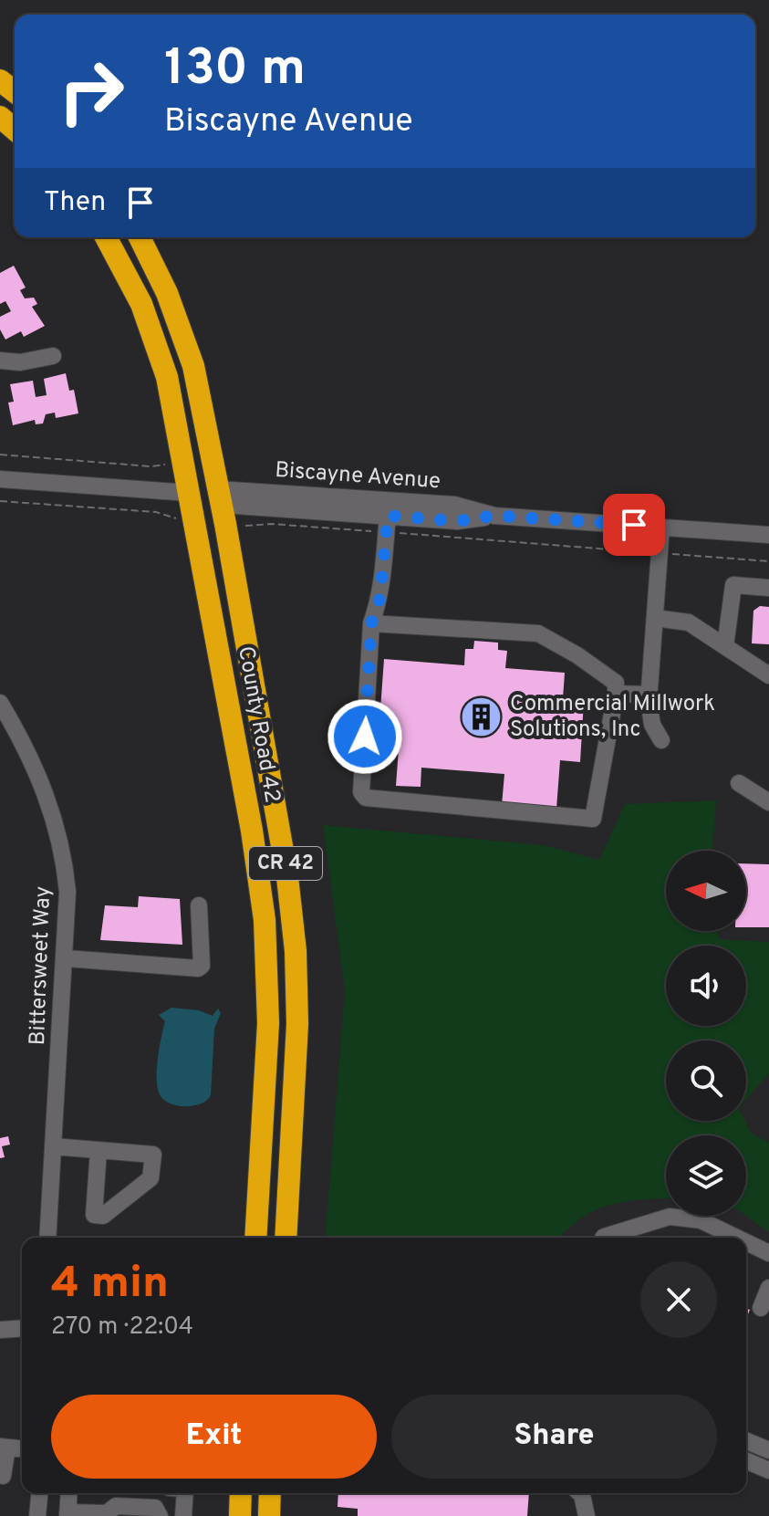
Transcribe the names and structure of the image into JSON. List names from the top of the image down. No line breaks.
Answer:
{"streets":{"highway":["County Road 42","CR 42"],"street":["Biscayne Avenue","Bittersweet Way"]},"crossings":[["Biscayne Avenue","County Road 42"]],"places":{"building":["Commercial Millwork Solutions, Inc"]},"north":"left","page":{"turn":["130 m","Biscayne Avenue"],"then":"Then","heading":["4 min","270 m · 22:04"],"buttons":["Exit","Share"]}}
